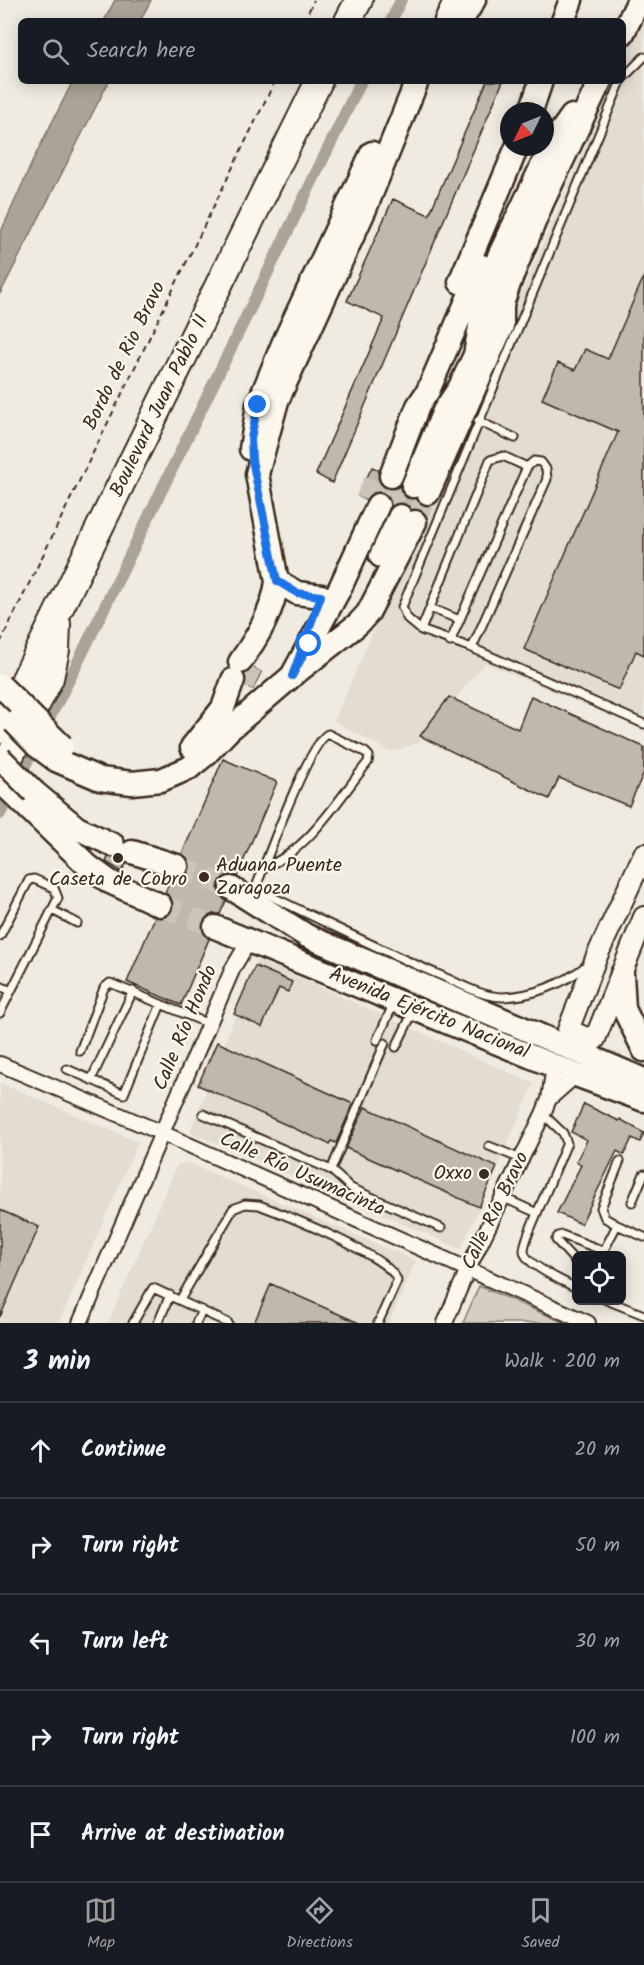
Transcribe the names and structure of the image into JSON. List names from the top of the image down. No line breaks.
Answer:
{"streets":{"highway":["Boulevard Juan Pablo II"],"main road":["Avenida Ejército Nacional"],"street":["Calle Río Hondo","Calle Río Usumacinta","Calle Río Bravo"],"path":["Bordo de Rio Bravo"]},"crossings":[["Avenida Ejército Nacional","Calle Río Hondo"],["Avenida Ejército Nacional","Calle Río Bravo"],["Calle Río Hondo","Calle Río Usumacinta"],["Calle Río Usumacinta","Calle Río Bravo"]],"places":["Caseta de Cobro","Aduana Puente Zaragoza","Oxxo"],"north":"bottom left","page":{"search":"Search here","heading":["3 min","Walk · 200 m"],"list":[["Continue","20 m"],["Turn right","50 m"],["Turn left","30 m"],["Turn right","100 m"],"Arrive at destination"],"nav":["Map","Directions","Saved"]}}
